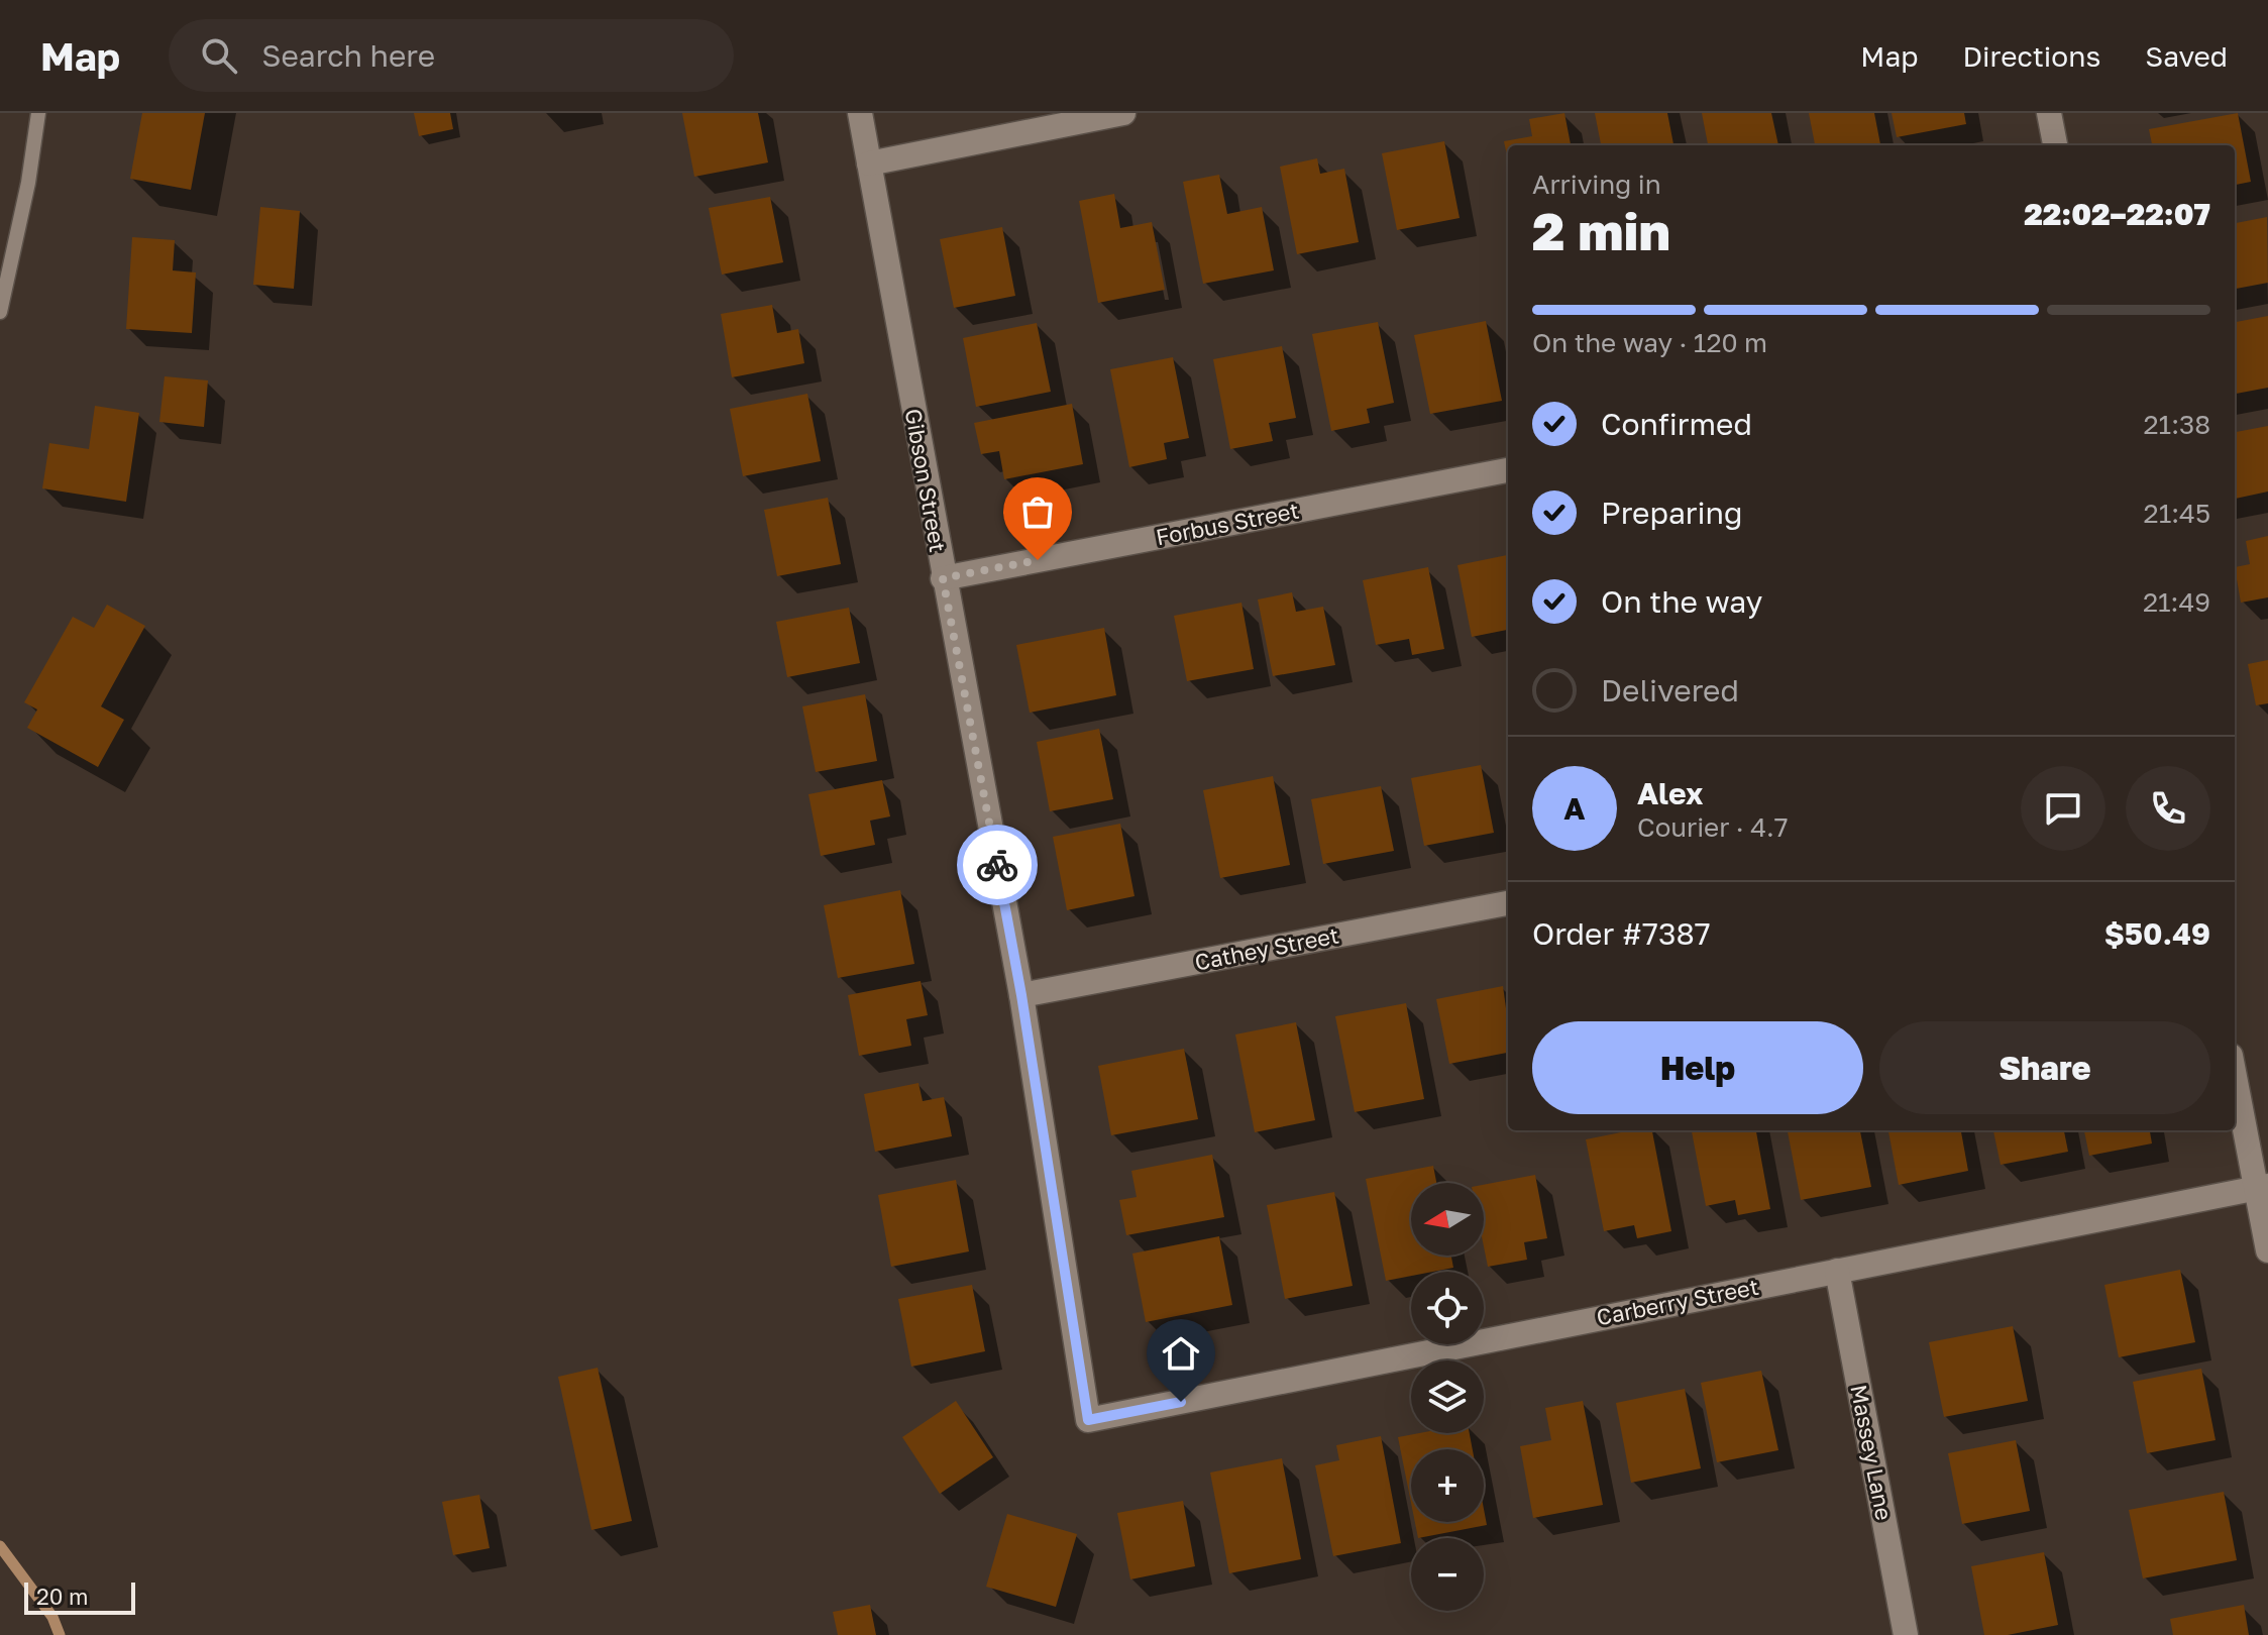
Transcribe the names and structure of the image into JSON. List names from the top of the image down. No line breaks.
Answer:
{"streets":{"street":["Gibson Street","Forbus Street","Cathey Street","Carberry Street","Massey Lane"]},"crossings":[["Gibson Street","Forbus Street"],["Gibson Street","Cathey Street"],["Gibson Street","Carberry Street"],["Carberry Street","Massey Lane"]],"scale_bar":"20 m","north":"left","page":{"header":"Map","search":"Search here","nav":["Map","Directions","Saved"],"heading":["2 min","Arriving in","22:02–22:07"],"panel":["Alex","Courier · 4.7","Order #7387","$50.49"],"bar":"On the way · 120 m","list":[["Confirmed","21:38"],["Preparing","21:45"],["On the way","21:49"],"Delivered"],"round":"A","buttons":["Help","Share"],"map_buttons":["+","−"],"scale":"20 m"}}
